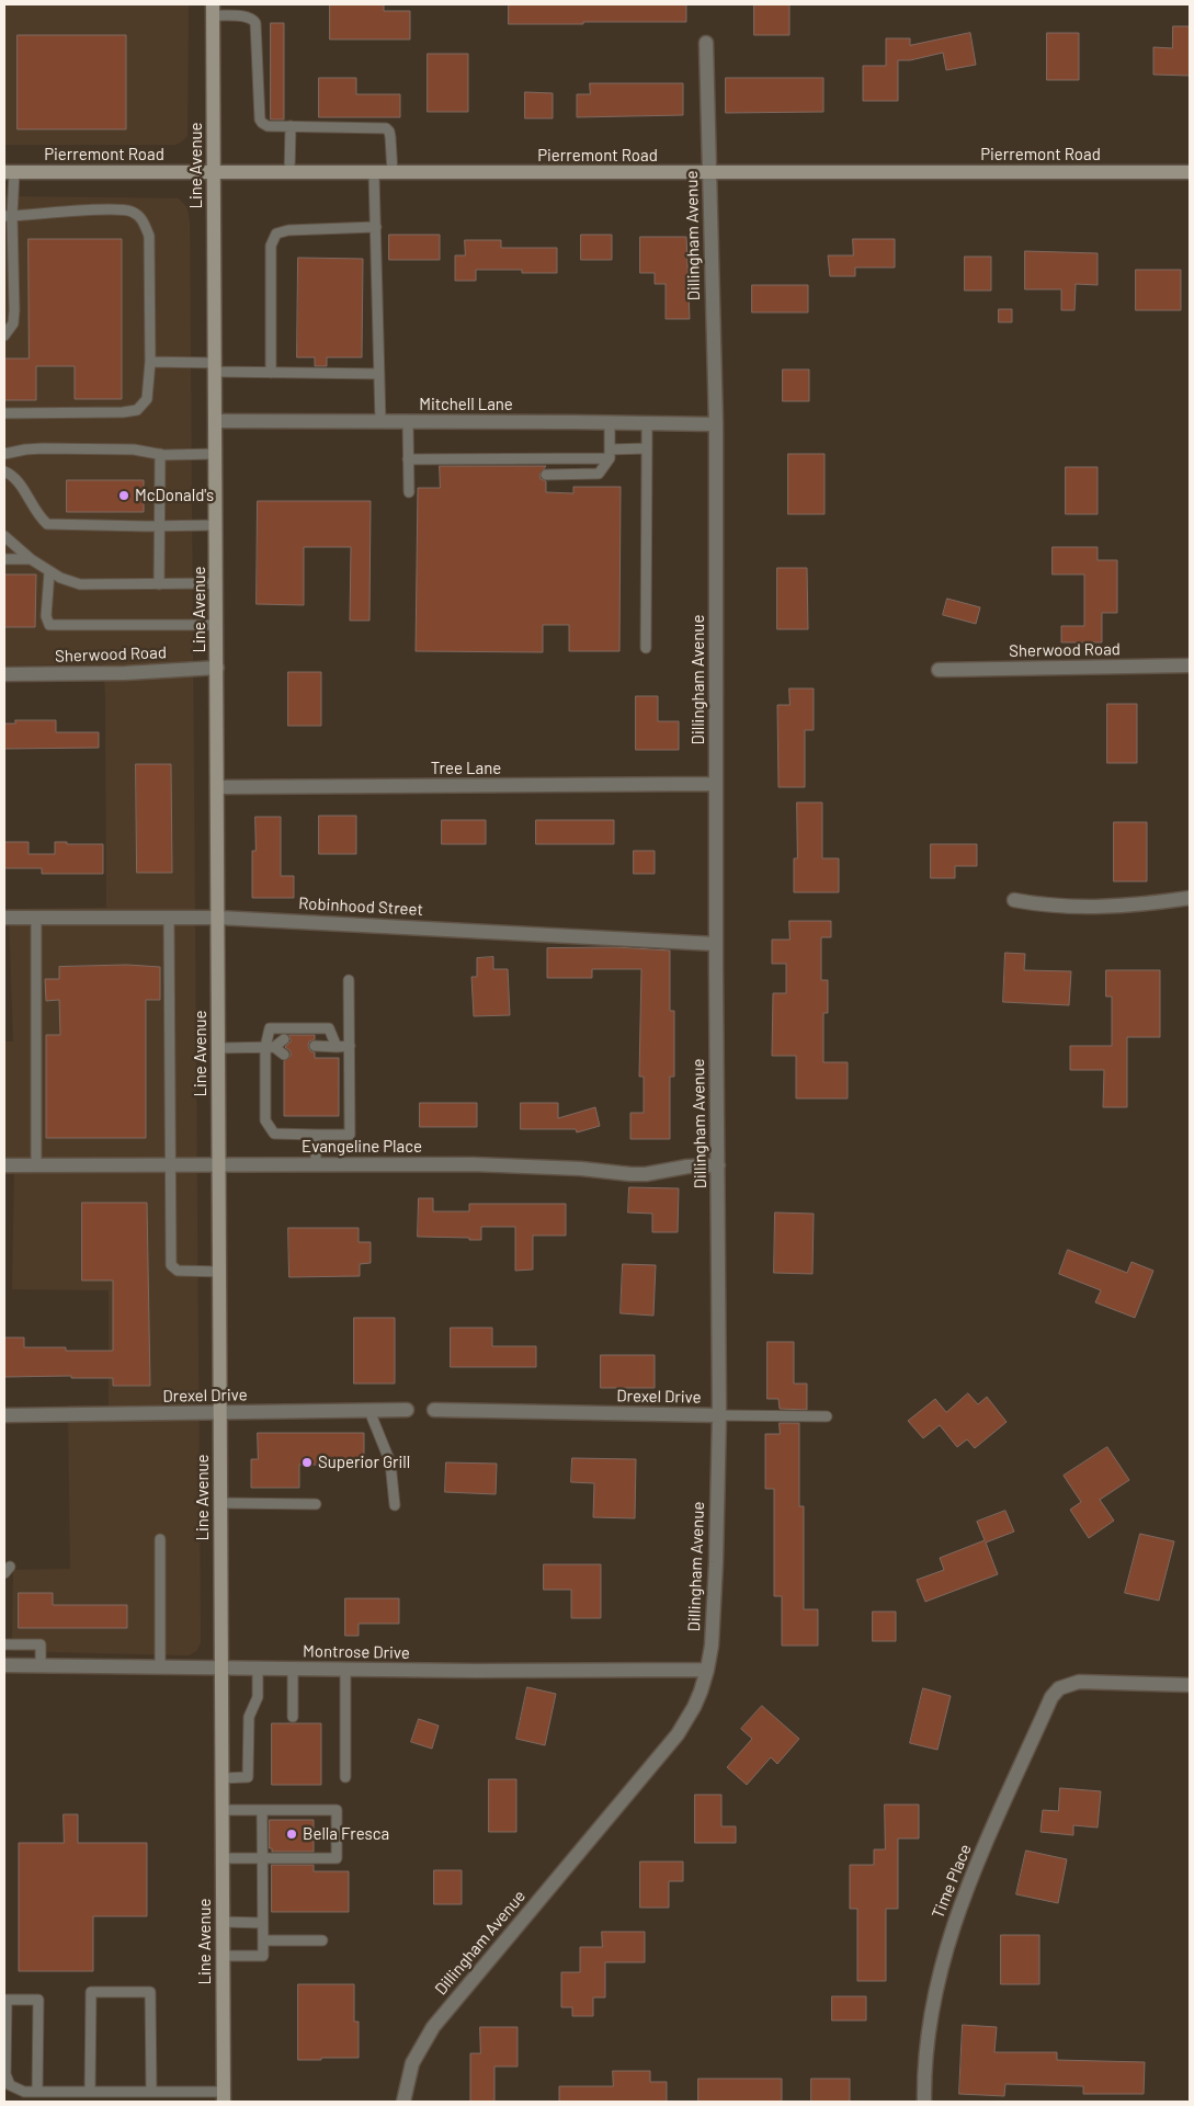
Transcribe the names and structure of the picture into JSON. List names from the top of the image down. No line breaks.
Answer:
{"streets":{"main road":["Pierremont Road","Line Avenue"],"street":["Dillingham Avenue","Mitchell Lane","Sherwood Road","Tree Lane","Robinhood Street","Evangeline Place","Drexel Drive","Montrose Drive","Time Place"]},"crossings":[["Pierremont Road","Line Avenue"],["Pierremont Road","Dillingham Avenue"],["Line Avenue","Mitchell Lane"],["Line Avenue","Sherwood Road"],["Line Avenue","Tree Lane"],["Line Avenue","Robinhood Street"],["Line Avenue","Evangeline Place"],["Line Avenue","Drexel Drive"],["Line Avenue","Montrose Drive"],["Dillingham Avenue","Mitchell Lane"],["Dillingham Avenue","Tree Lane"],["Dillingham Avenue","Robinhood Street"],["Dillingham Avenue","Evangeline Place"],["Dillingham Avenue","Drexel Drive"],["Dillingham Avenue","Montrose Drive"]],"places":["McDonald's","Superior Grill","Bella Fresca"]}
